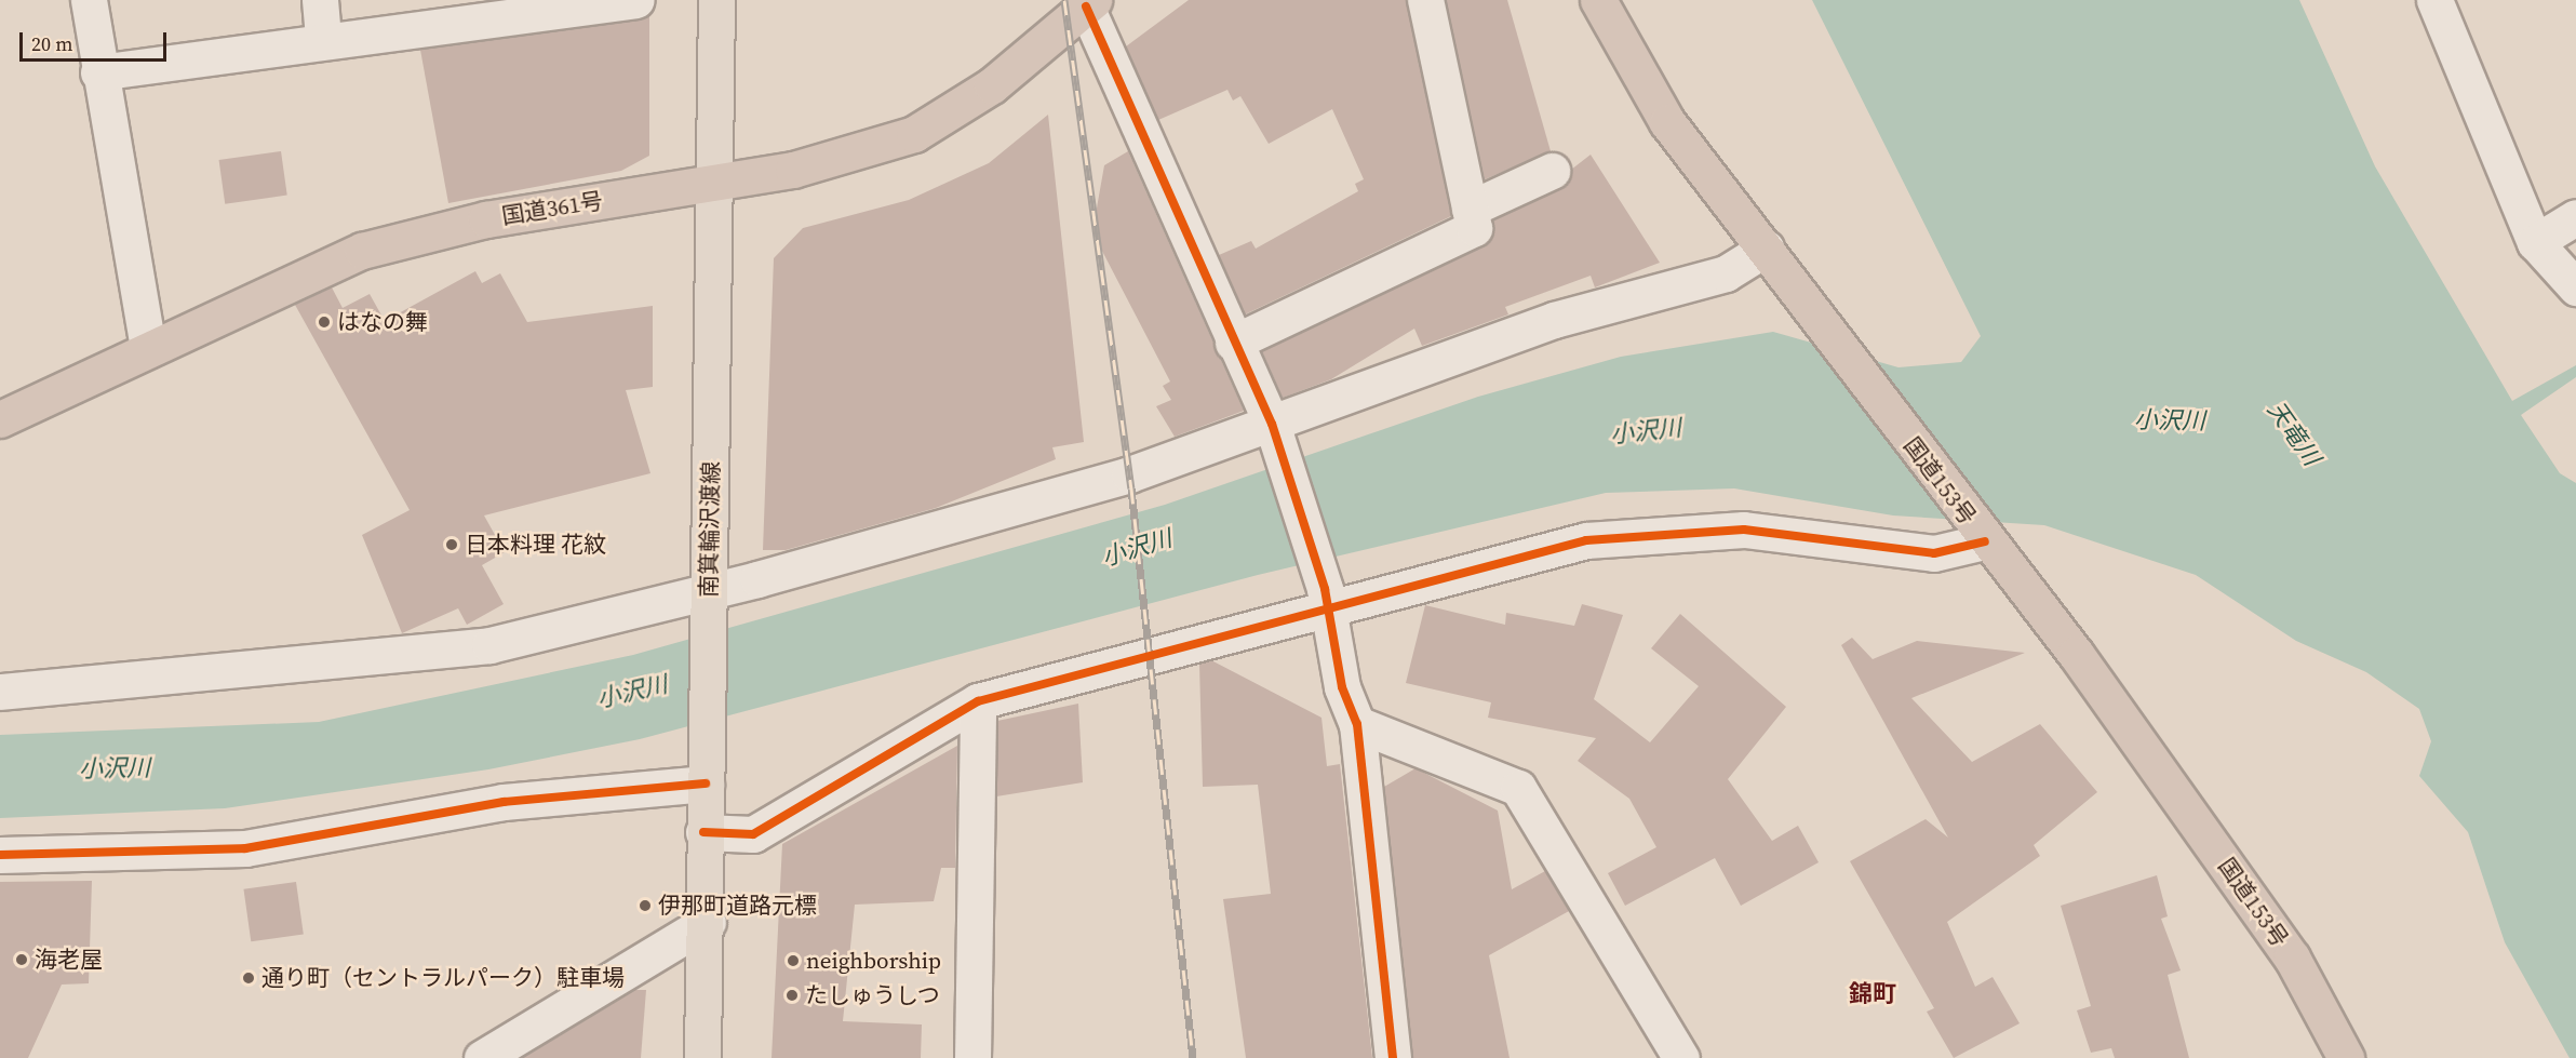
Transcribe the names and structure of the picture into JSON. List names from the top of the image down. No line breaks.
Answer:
{"streets":{"highway":["国道361号","国道153号"],"main road":["南箕輪沢渡線"]},"crossings":[["国道361号","南箕輪沢渡線"]],"districts":["錦町"],"water":["小沢川","天竜川"],"places":["はなの舞","日本料理 花紋","伊那町道路元標","海老屋","neighborship","通り町（セントラルパーク）駐車場","たしゅうしつ"],"scale_bar":"20 m"}
